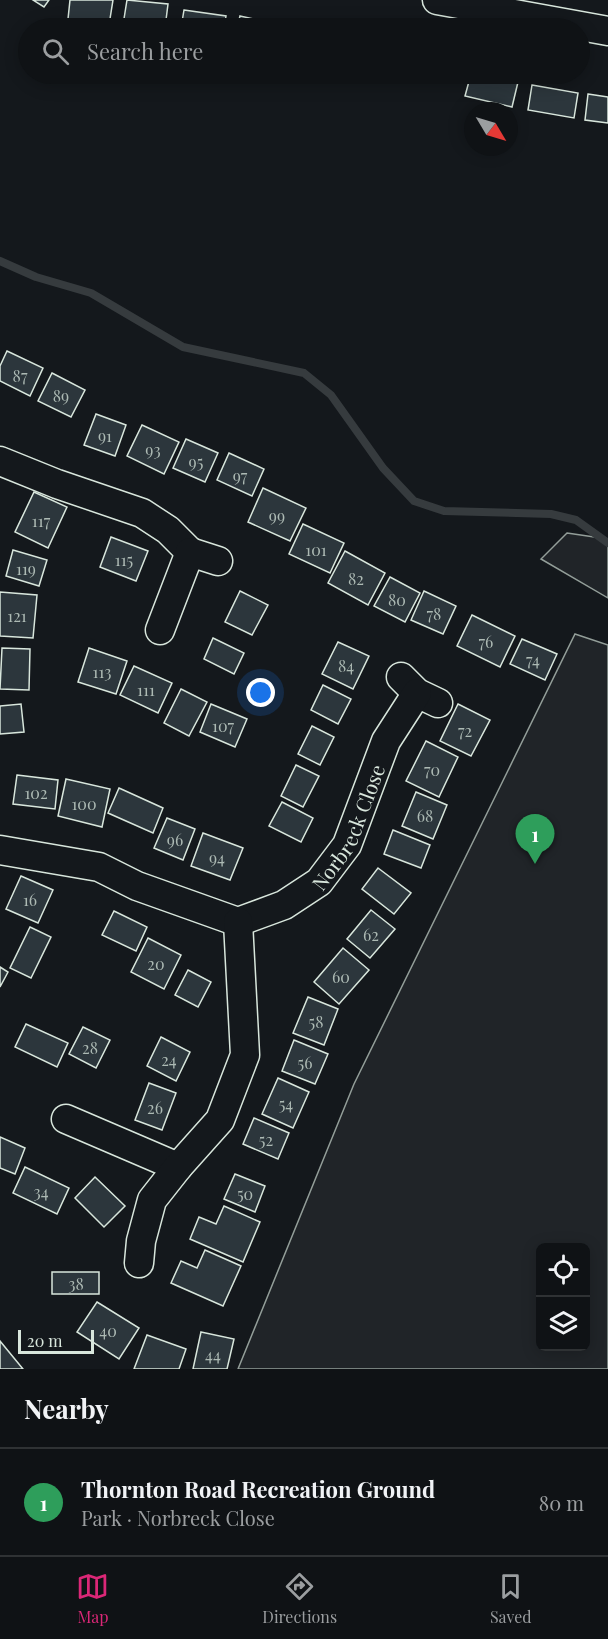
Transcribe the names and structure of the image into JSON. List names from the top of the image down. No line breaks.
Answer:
{"streets":{"street":["Norbreck Close"]},"house_numbers":["87","89","91","93","95","97","99","117","101","115","119","82","80","78","121","76","74","84","113","111","107","72","70","102","100","68","96","94","16","62","20","60","58","28","24","56","54","26","52","34","50","38","40","44"],"scale_bar":"20 m","north":"bottom right","page":{"search":"Search here","pins":"1","scale":"20 m","heading":"Nearby","list":[{"mark":"1","name":"Thornton Road Recreation Ground","note":"Park · Norbreck Close","value":"80 m"}],"nav":["Map","Directions","Saved"]}}
